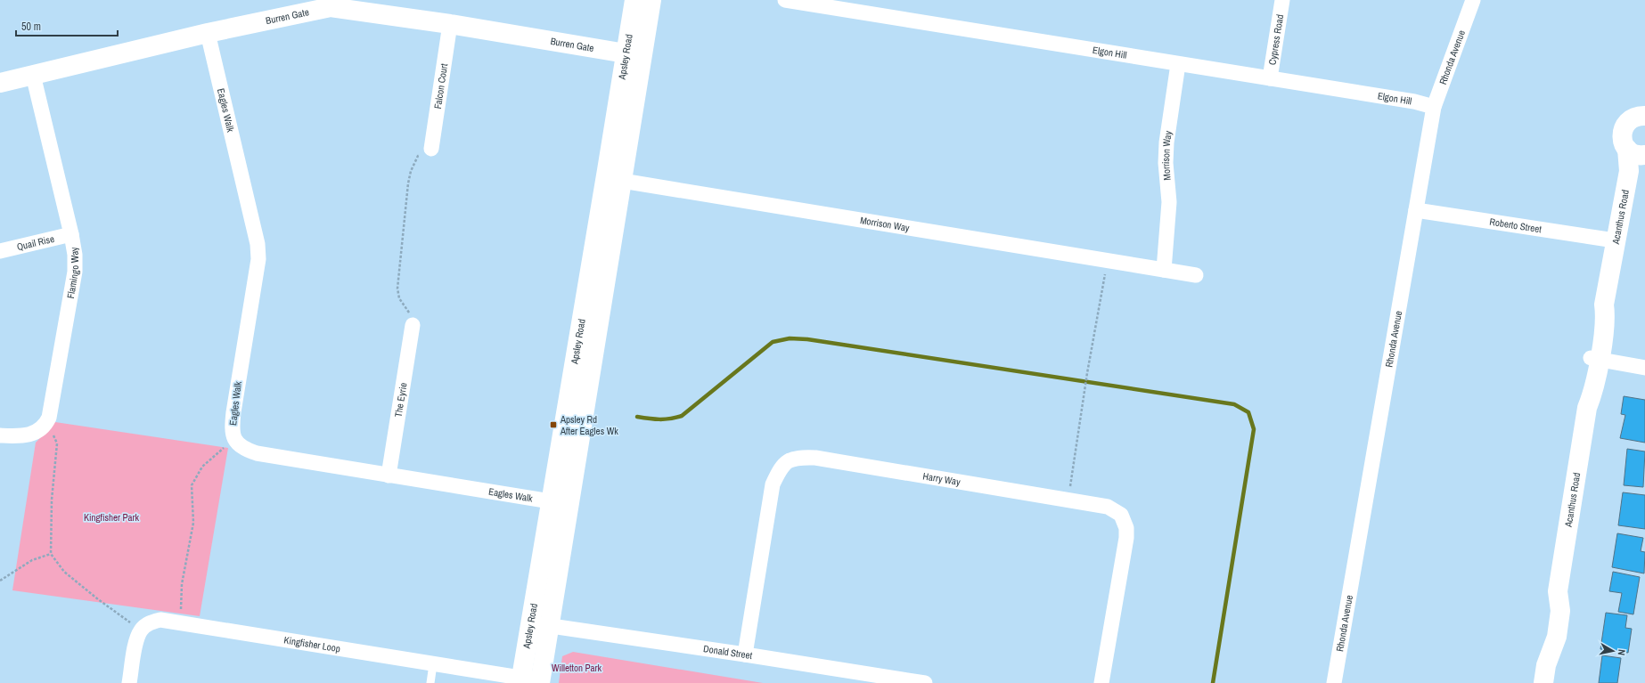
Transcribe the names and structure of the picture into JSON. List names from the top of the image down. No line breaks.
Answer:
{"streets":{"street":["Burren Gate","Cypress Road","Elgon Hill","Apsley Road","Rhonda Avenue","Falcon Court","Eagles Walk","Morrison Way","Acanthus Road","Roberto Street","Quail Rise","Flamingo Way","The Eyrie","Harry Way","Kingfisher Loop","Donald Street"]},"crossings":[["Burren Gate","Apsley Road"],["Burren Gate","Falcon Court"],["Burren Gate","Eagles Walk"],["Burren Gate","Flamingo Way"],["Cypress Road","Elgon Hill"],["Elgon Hill","Rhonda Avenue"],["Elgon Hill","Morrison Way"],["Apsley Road","Eagles Walk"],["Apsley Road","Morrison Way"],["Apsley Road","Kingfisher Loop"],["Apsley Road","Donald Street"],["Rhonda Avenue","Roberto Street"],["Eagles Walk","The Eyrie"],["Acanthus Road","Roberto Street"],["Quail Rise","Flamingo Way"],["Harry Way","Donald Street"]],"parks":["Kingfisher Park","Willetton Park"],"places":{"transit":["Apsley Rd After Eagles Wk"]},"scale_bar":"50 m","north":"right"}
